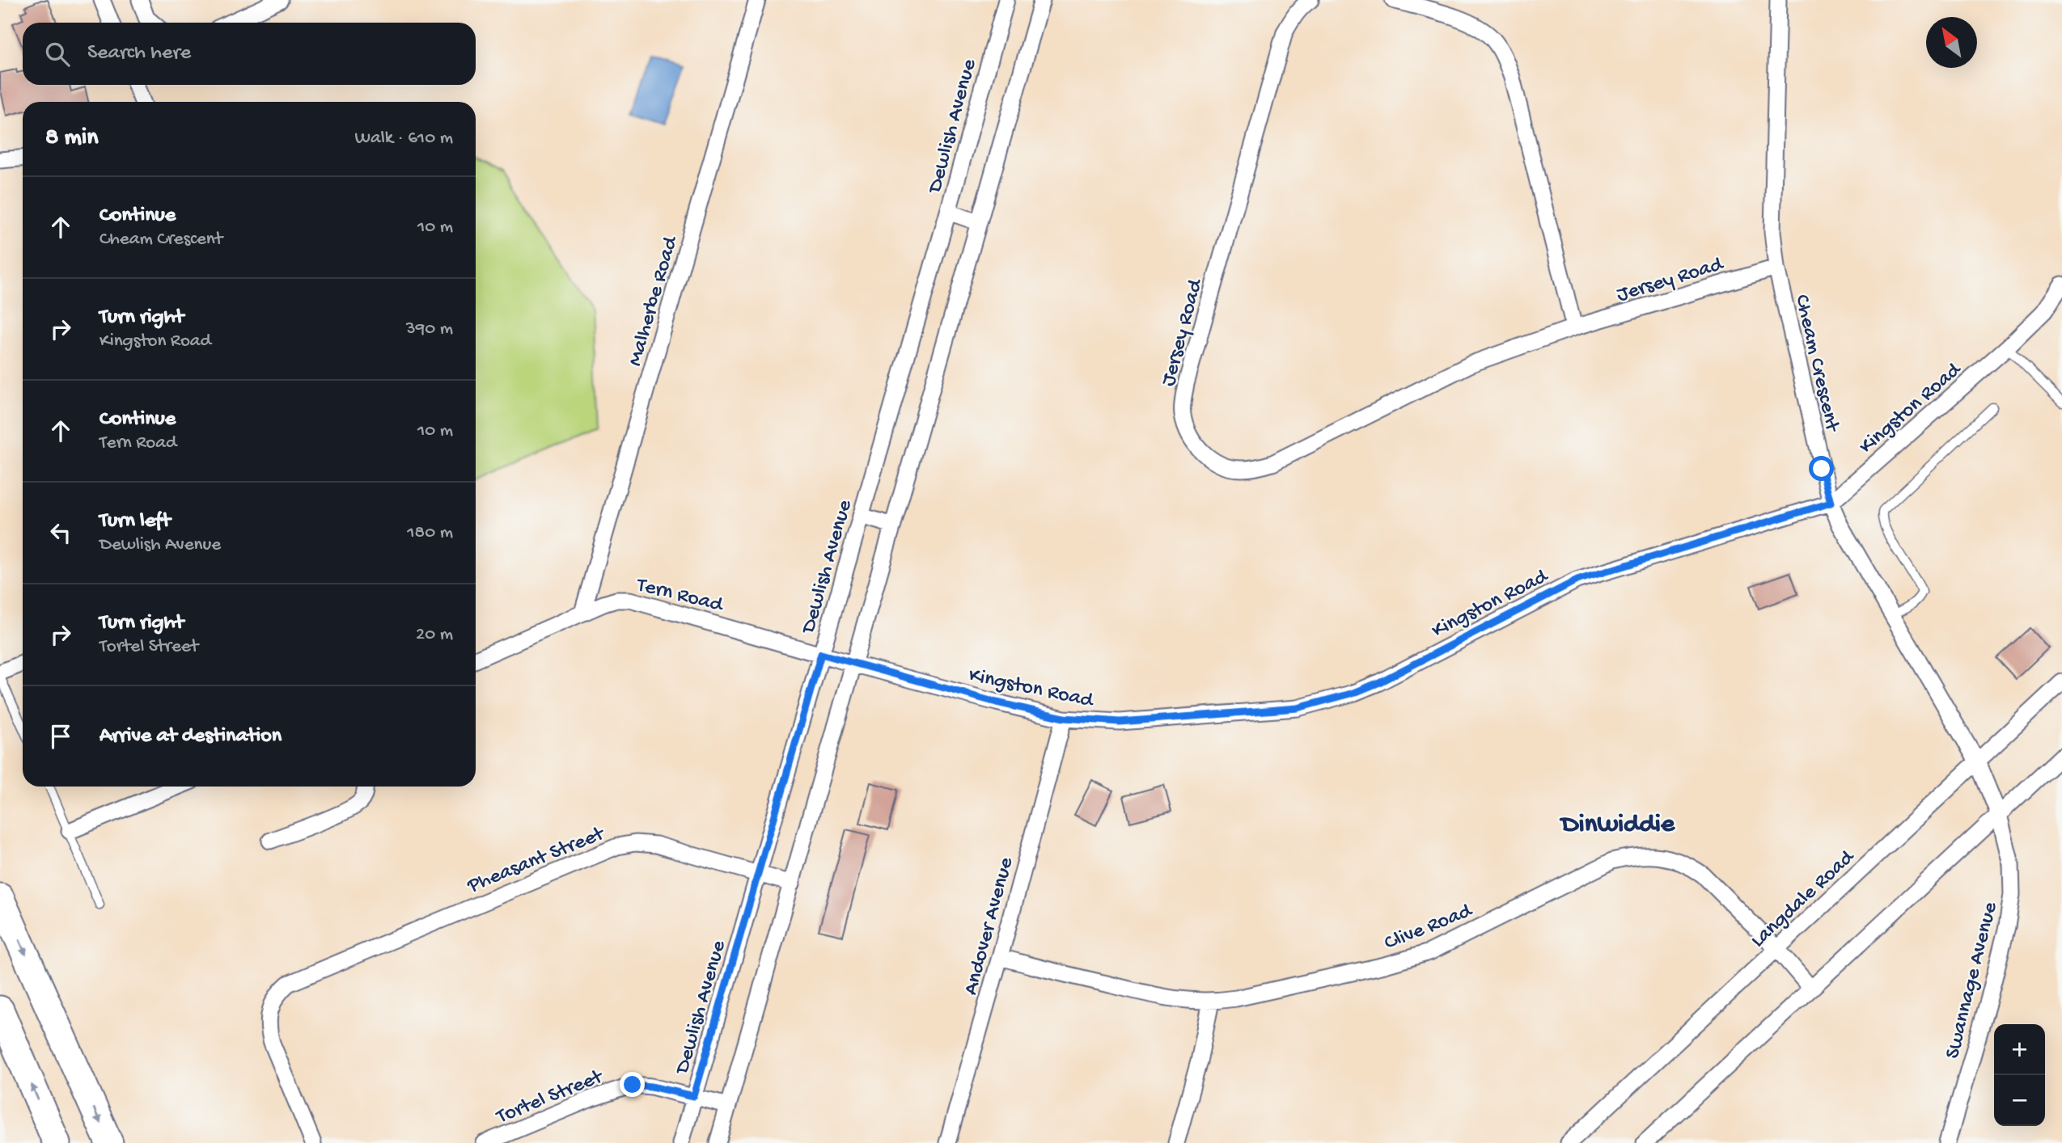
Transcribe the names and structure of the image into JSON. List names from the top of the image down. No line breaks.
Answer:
{"streets":{"street":["Dewlish Avenue","Jersey Road","Malherbe Road","Cheam Crescent","Kingston Road","Tern Road","Pheasant Street","Langdale Road","Clive Road","Andover Avenue","Swannage Avenue","Tortel Street"]},"crossings":[["Dewlish Avenue","Tern Road"],["Dewlish Avenue","Pheasant Street"],["Dewlish Avenue","Tortel Street"],["Jersey Road","Cheam Crescent"],["Malherbe Road","Tern Road"],["Cheam Crescent","Kingston Road"],["Cheam Crescent","Langdale Road"],["Cheam Crescent","Swannage Avenue"],["Kingston Road","Tern Road"],["Kingston Road","Andover Avenue"],["Langdale Road","Clive Road"],["Langdale Road","Swannage Avenue"],["Clive Road","Andover Avenue"]],"districts":["Dinwiddie"],"north":"top left","page":{"search":"Search here","heading":["8 min","Walk · 610 m"],"list":[["Continue","Cheam Crescent","10 m"],["Turn right","Kingston Road","390 m"],["Continue","Tern Road","10 m"],["Turn left","Dewlish Avenue","180 m"],["Turn right","Tortel Street","20 m"],"Arrive at destination"],"map_buttons":["+","−"]}}
